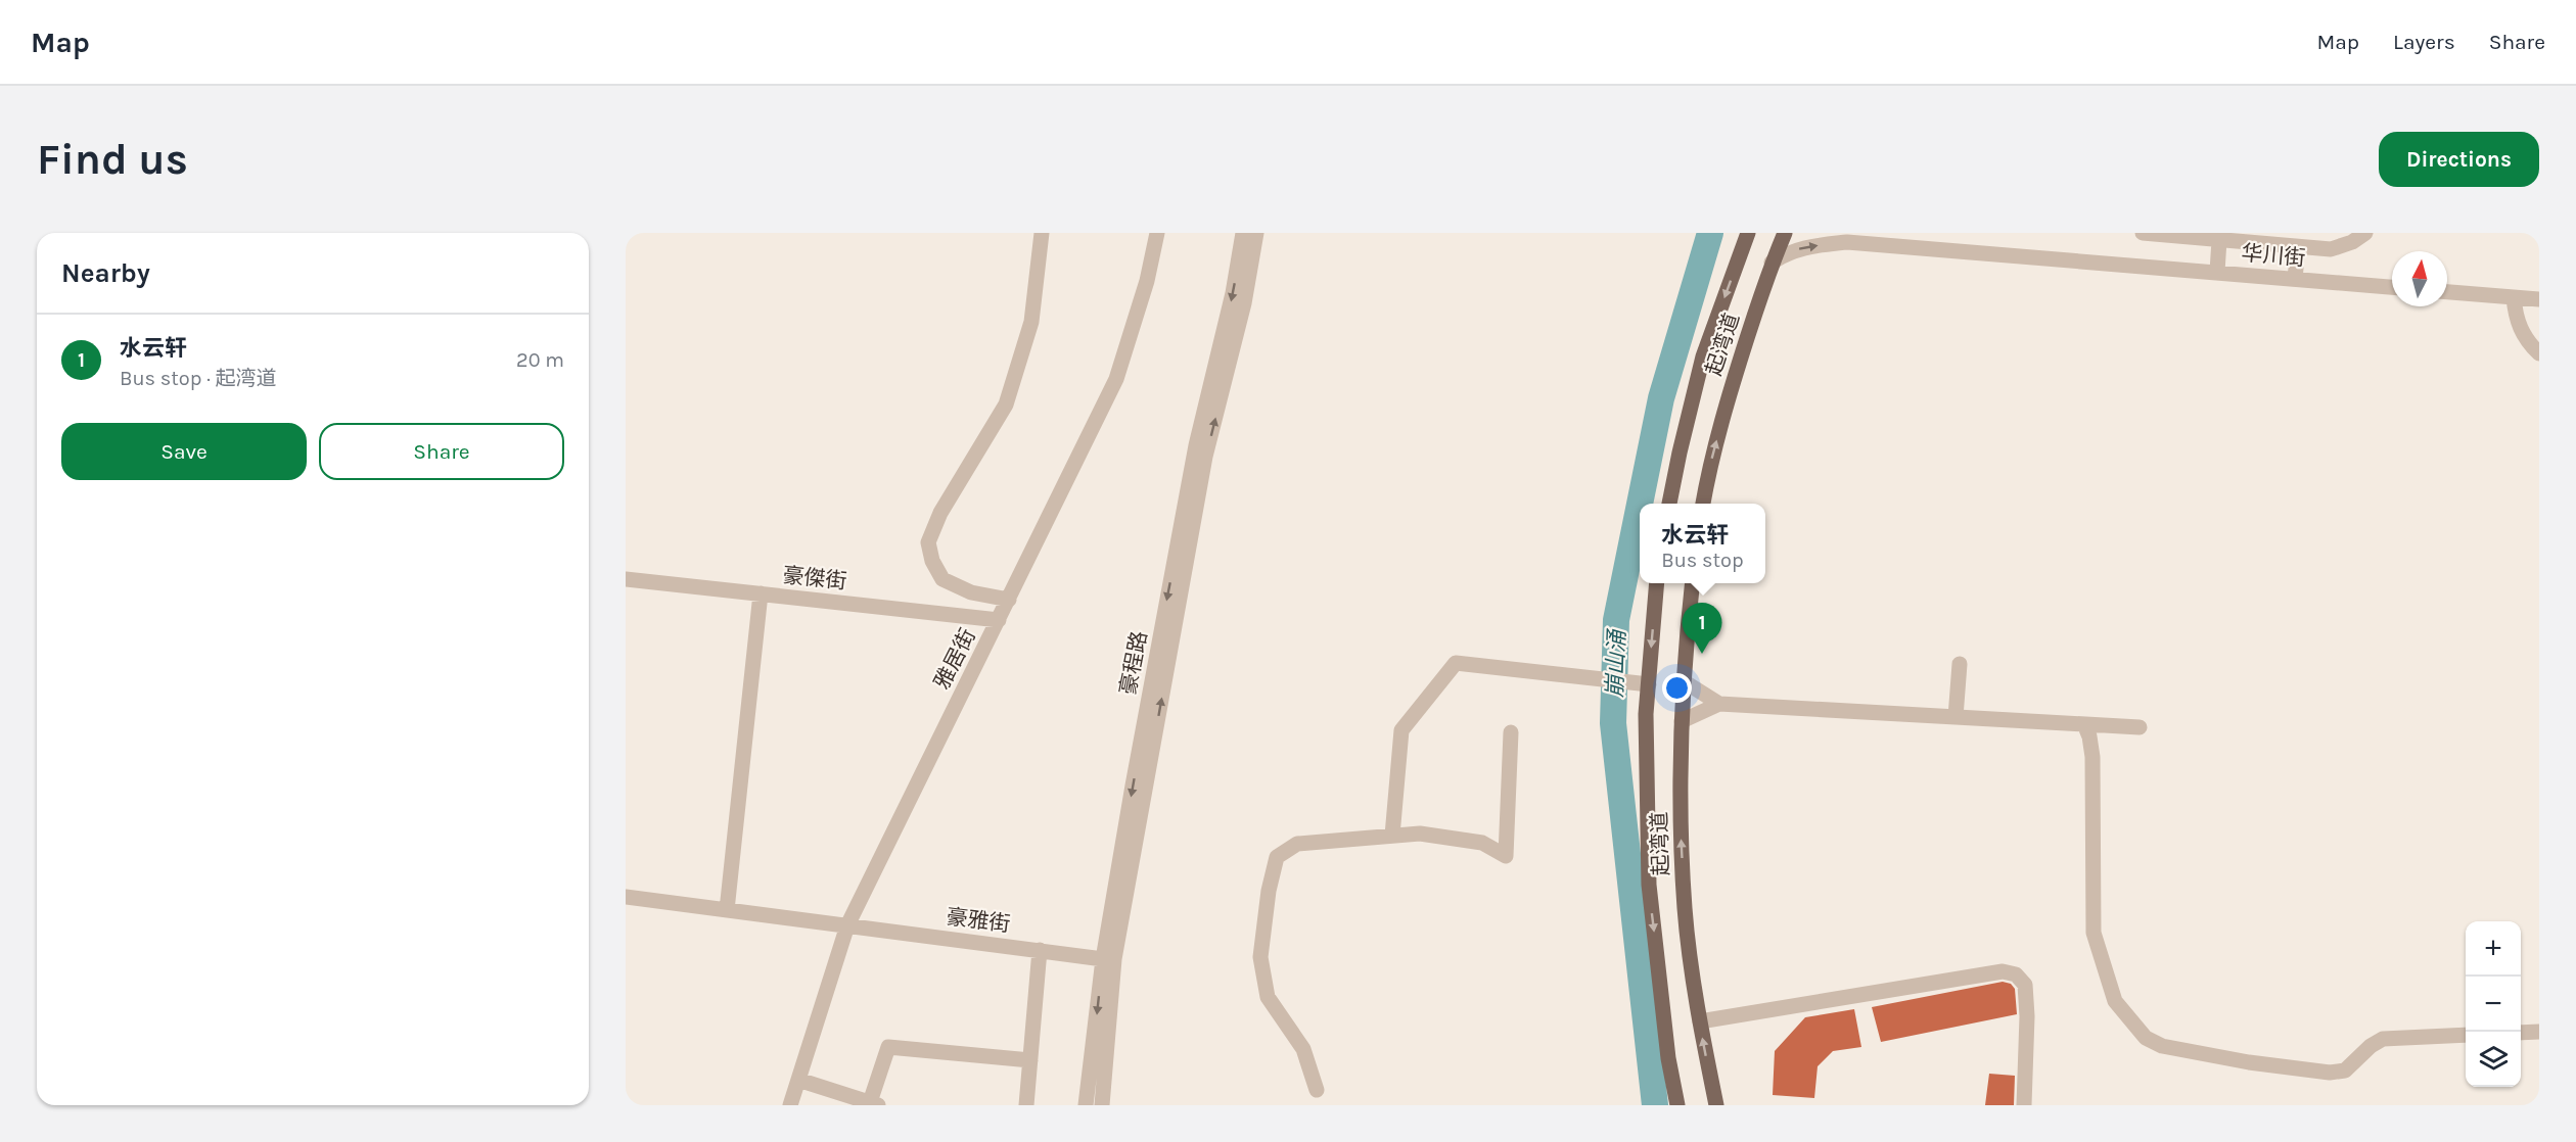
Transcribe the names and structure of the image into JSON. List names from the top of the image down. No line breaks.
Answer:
{"streets":{"main road":["起湾道"],"street":["华川街","豪傑街","雅居街","豪程路","豪雅街"]},"crossings":[["华川街","起湾道"],["豪傑街","雅居街"],["雅居街","豪雅街"],["豪程路","豪雅街"]],"water":["崩山涌"],"north":"top","page":{"header":"Map","nav":["Map","Layers","Share"],"buttons":["Directions",["Save","Share"]],"title":"Find us","heading":"Nearby","list":[{"mark":"1","name":"水云轩","note":"Bus stop · 起湾道","value":"20 m"}],"popup":["水云轩","Bus stop"],"pins":"1","map_buttons":["+","−"]}}
